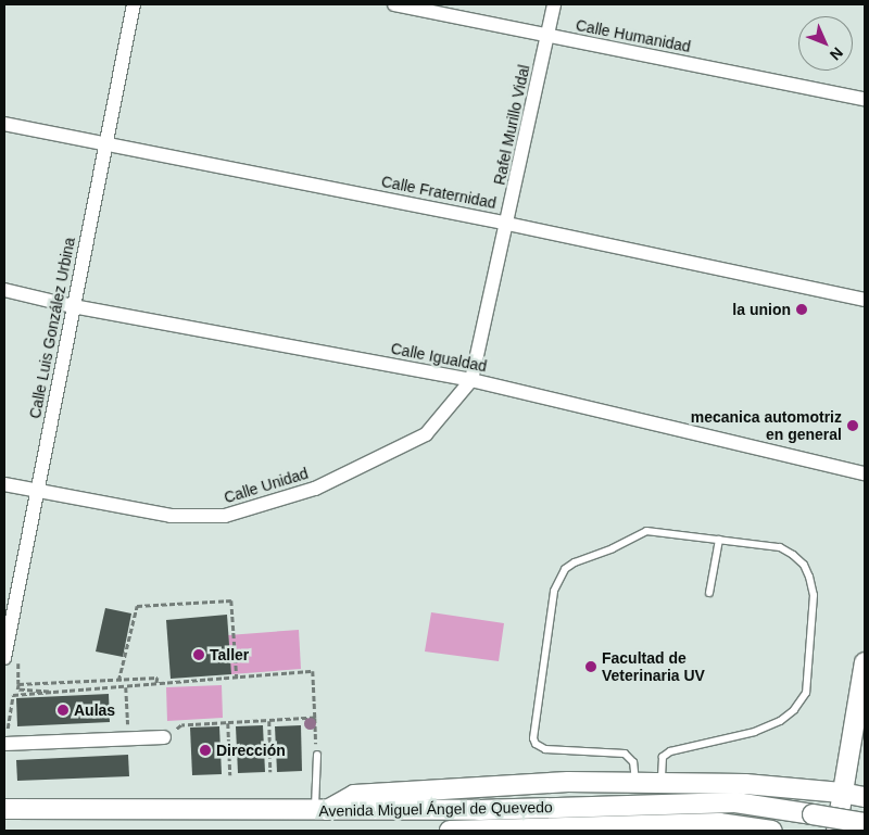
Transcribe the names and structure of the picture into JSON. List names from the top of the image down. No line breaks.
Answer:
{"streets":{"main road":["Avenida Miguel Ángel de Quevedo"],"street":["Calle Humanidad","Rafel Murillo Vidal","Calle Fraternidad","Calle Luis González Urbina","Calle Igualdad","Calle Unidad"]},"crossings":[["Calle Humanidad","Rafel Murillo Vidal"],["Rafel Murillo Vidal","Calle Fraternidad"],["Rafel Murillo Vidal","Calle Igualdad"],["Rafel Murillo Vidal","Calle Unidad"],["Calle Fraternidad","Calle Luis González Urbina"],["Calle Luis González Urbina","Calle Igualdad"],["Calle Luis González Urbina","Calle Unidad"],["Calle Igualdad","Calle Unidad"]],"places":["la union","mecanica automotriz en general","Taller","Facultad de Veterinaria UV","Aulas","Dirección"],"north":"bottom right"}
